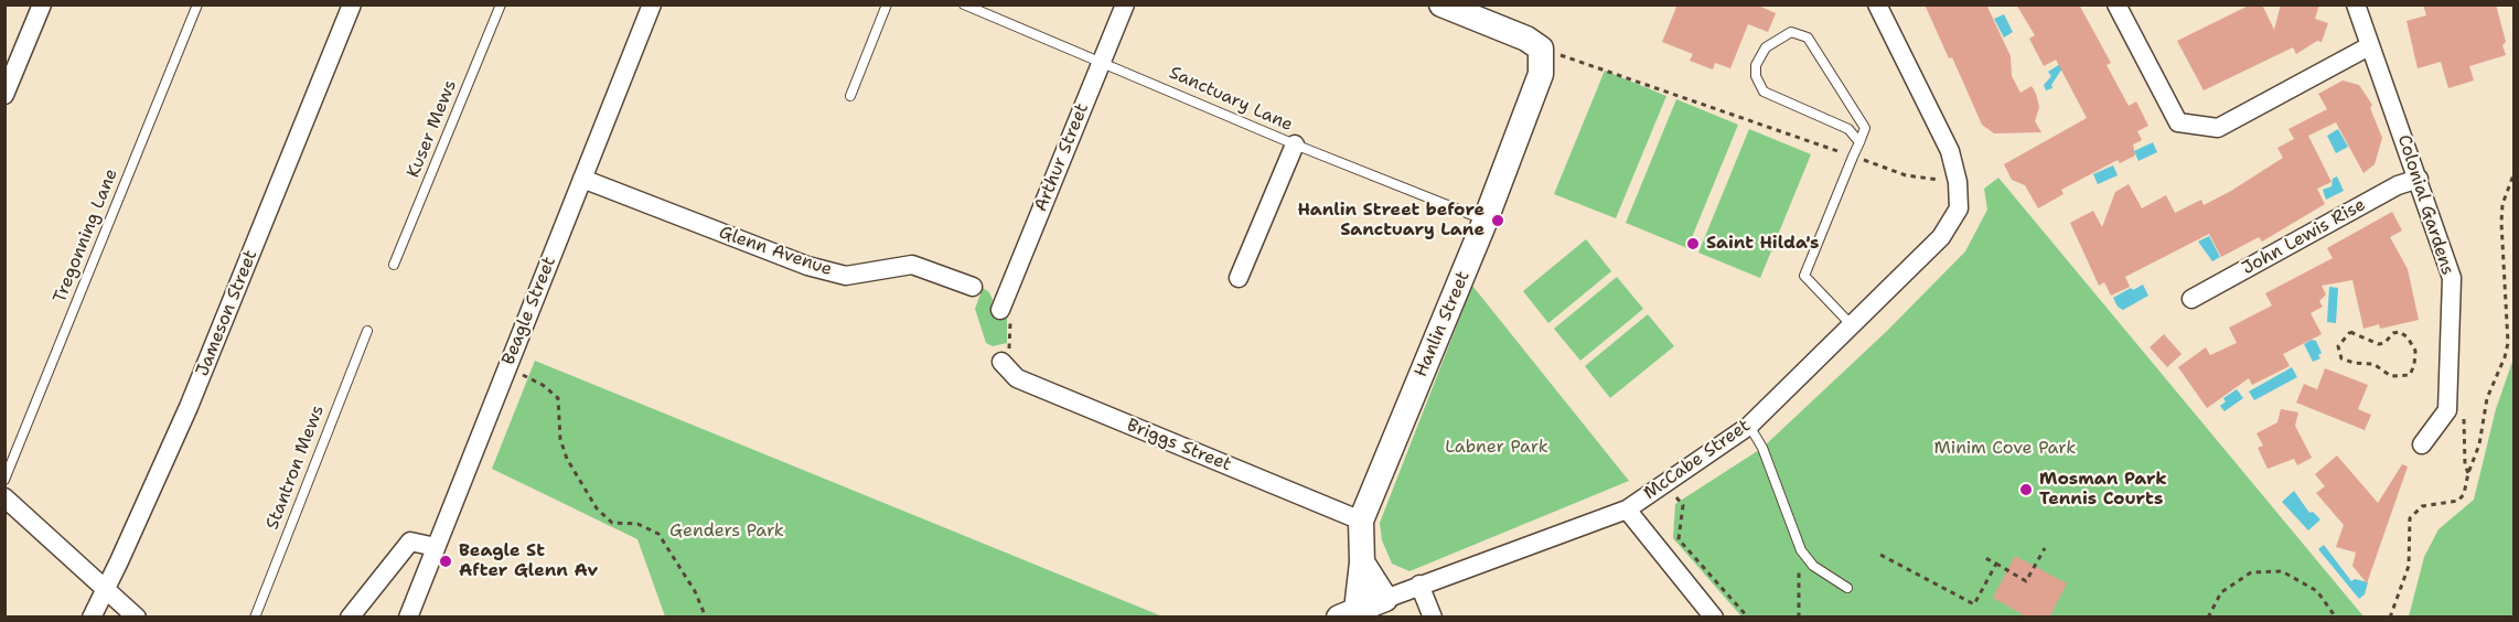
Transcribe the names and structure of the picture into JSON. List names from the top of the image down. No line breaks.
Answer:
{"streets":{"street":["Arthur Street","Colonial Gardens","John Lewis Rise","Glenn Avenue","Beagle Street","Jameson Street","Hanlin Street","Briggs Street","McCabe Street"],"lane":["Sanctuary Lane","Kuser Mews","Tregonning Lane","Stantron Mews"]},"crossings":[["Sanctuary Lane","Arthur Street"],["Sanctuary Lane","Hanlin Street"],["Colonial Gardens","John Lewis Rise"],["Glenn Avenue","Beagle Street"],["Hanlin Street","Briggs Street"],["Hanlin Street","McCabe Street"]],"parks":["Labner Park","Minim Cove Park","Genders Park"],"places":["Hanlin Street before Sanctuary Lane","Saint Hilda's","Mosman Park Tennis Courts","Beagle St After Glenn Av"]}
